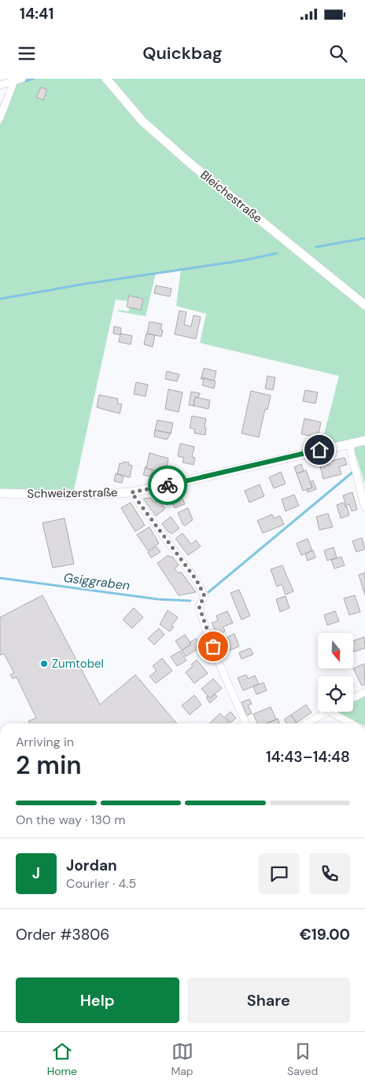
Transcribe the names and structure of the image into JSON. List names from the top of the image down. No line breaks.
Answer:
{"streets":{"street":["Bleichestraße","Schweizerstraße"]},"water":["Gsiggraben"],"places":["Zumtobel"],"north":"bottom","page":{"status":"14:41","header":"Quickbag","heading":["2 min","Arriving in","14:43–14:48"],"panel":["Jordan","Courier · 4.5","Order #3806","€19.00"],"bar":"On the way · 130 m","round":"J","buttons":["Help","Share"],"tabs":["Home","Map","Saved"]}}
